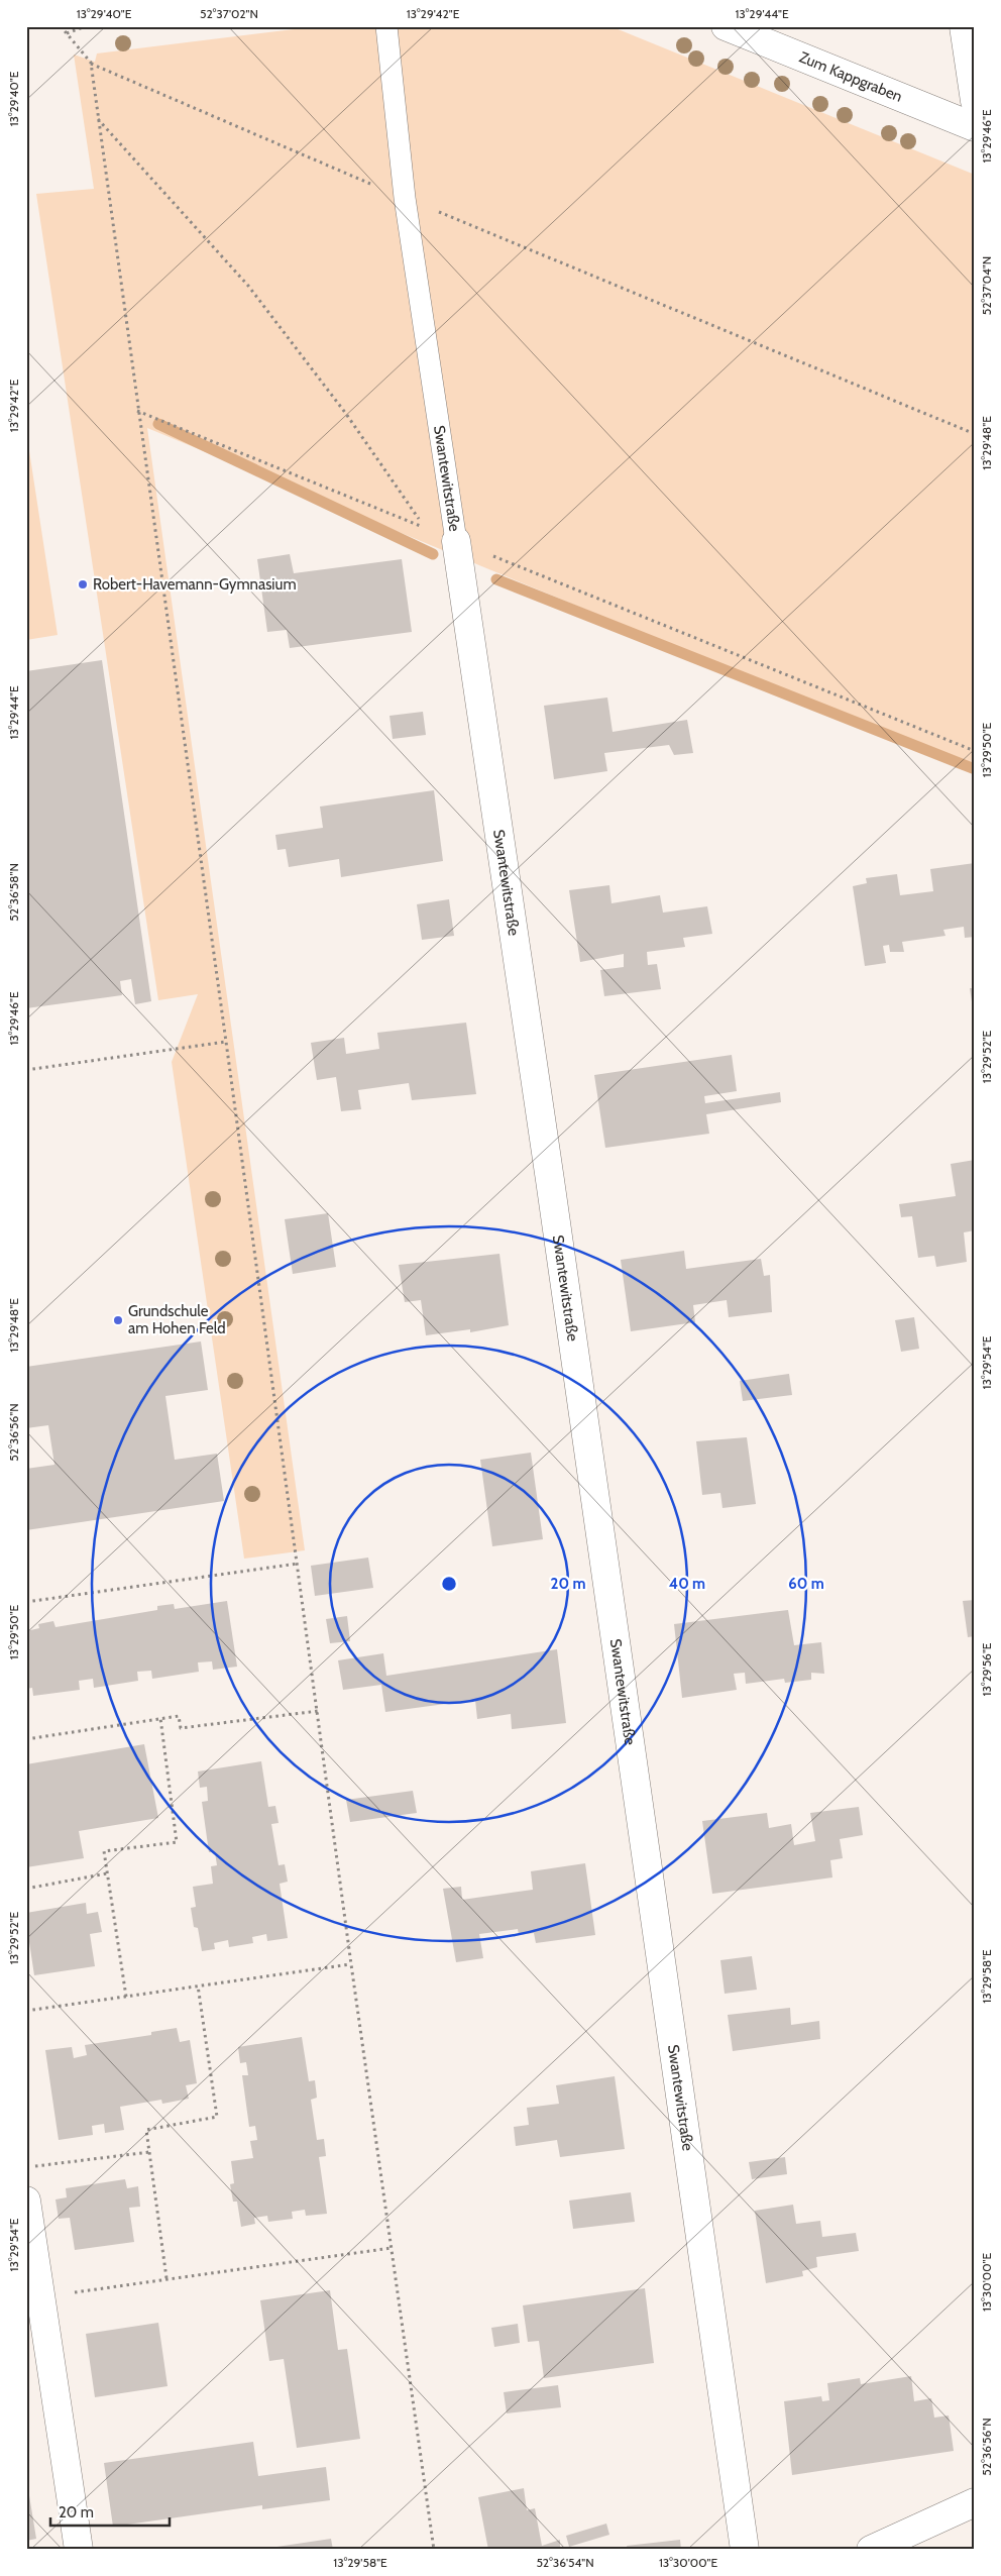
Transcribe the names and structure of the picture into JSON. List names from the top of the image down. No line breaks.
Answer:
{"streets":{"street":["Zum Kappgraben","Swantewitstraße"]},"places":["Robert-Havemann-Gymnasium","Grundschule am Hohen Feld"],"scale_bar":"20 m","coordinates":["13°29'40\"E","52°37'02\"N","13°29'42\"E","13°29'44\"E","13°29'46\"E","52°37'04\"N","13°29'48\"E","13°29'50\"E","52°36'58\"N","13°29'52\"E","13°29'54\"E","52°36'56\"N","13°29'56\"E","13°29'58\"E","13°30'00\"E","52°36'54\"N"],"rings":["20 m","40 m","60 m"]}
